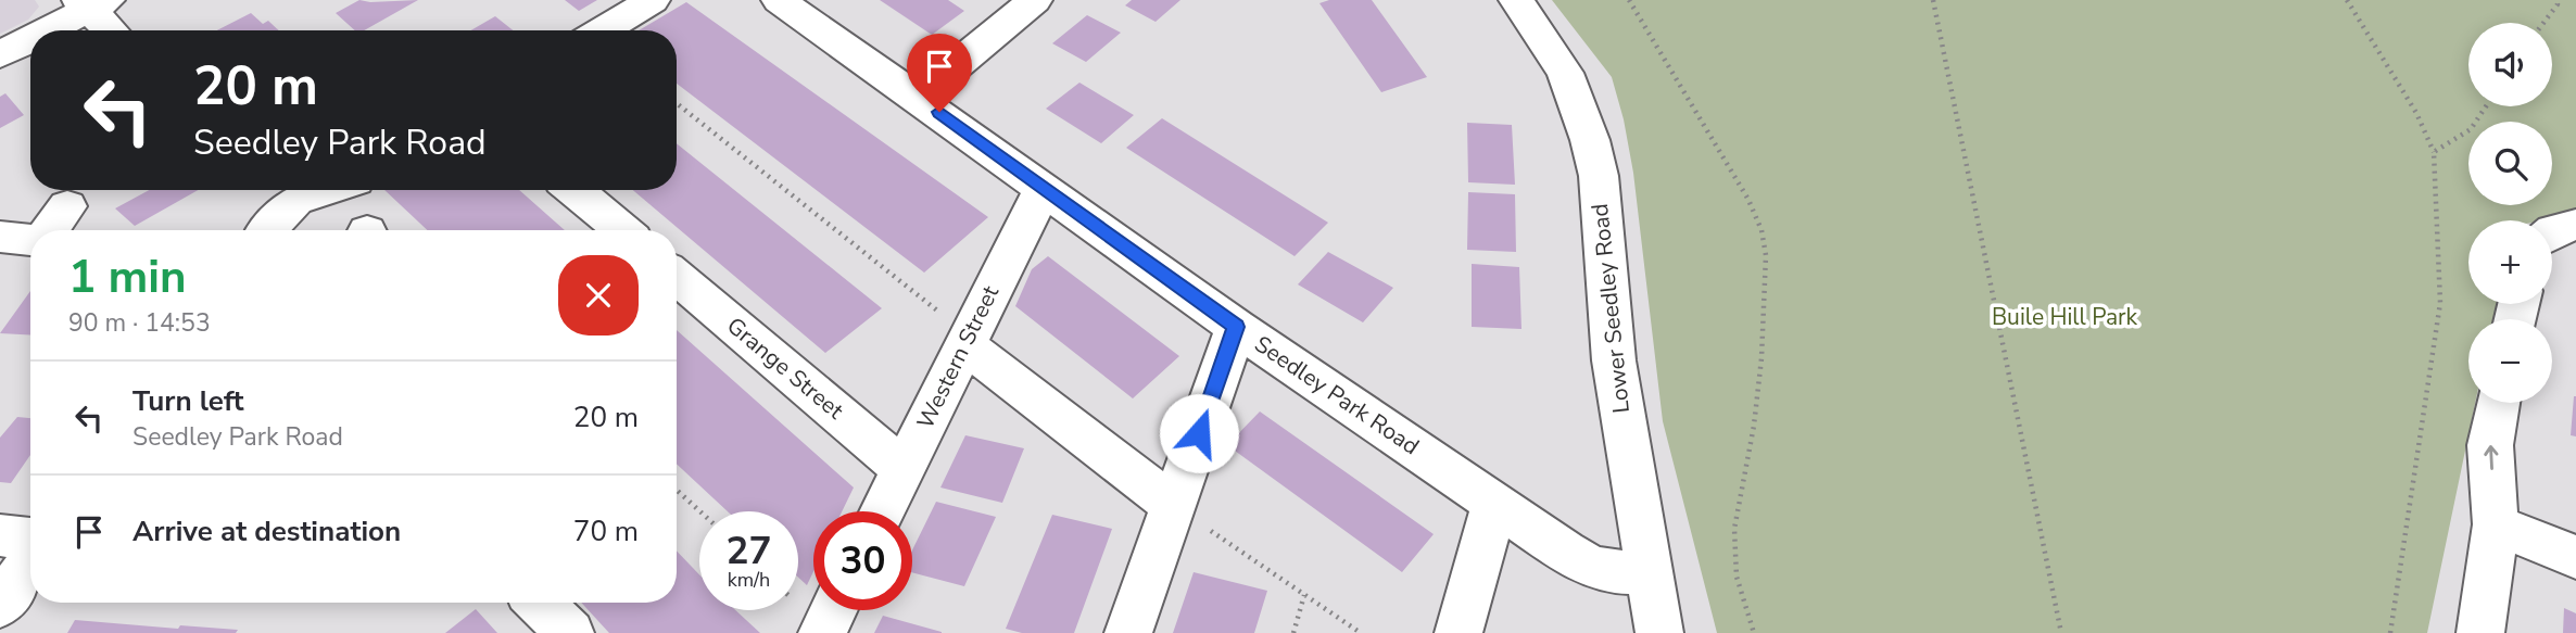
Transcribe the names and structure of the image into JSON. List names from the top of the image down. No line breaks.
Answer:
{"streets":{"street":["Lower Seedley Road","Western Street","Grange Street","Seedley Park Road"]},"crossings":[["Lower Seedley Road","Seedley Park Road"],["Western Street","Grange Street"],["Western Street","Seedley Park Road"]],"parks":["Buile Hill Park"],"page":{"map_buttons":["+","−"],"turn":["20 m","Seedley Park Road"],"heading":["1 min","90 m · 14:53"],"list":[{"name":"Turn left","note":"Seedley Park Road","value":"20 m"},{"name":"Arrive at destination","value":"70 m"}],"speed":"27 km/h","limit":"30"}}
